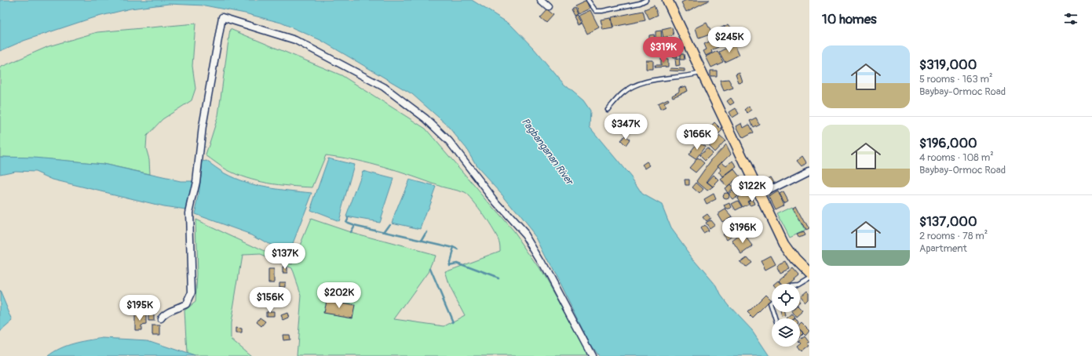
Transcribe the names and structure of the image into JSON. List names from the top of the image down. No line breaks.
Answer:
{"water":["Pagbanganan River"],"page":{"heading":"10 homes","price":["$245K","$319K","$347K","$166K","$122K","$196K","$137K","$202K","$156K","$195K"],"list":[{"name":"$319,000","note":"5 rooms · 163 m² · Baybay-Ormoc Road"},{"name":"$196,000","note":"4 rooms · 108 m² · Baybay-Ormoc Road"},{"name":"$137,000","note":"2 rooms · 78 m² · Apartment"}]}}
